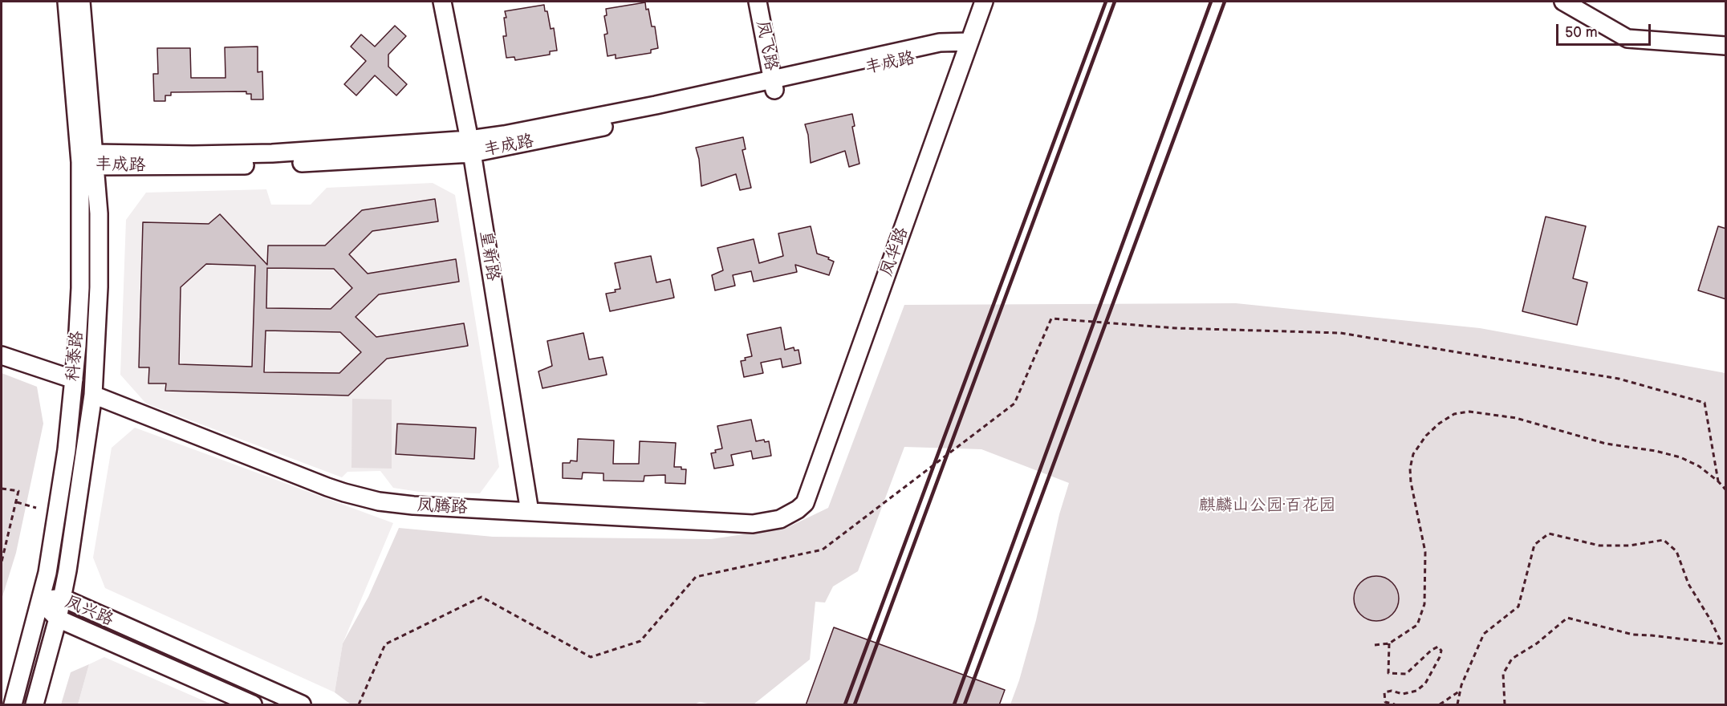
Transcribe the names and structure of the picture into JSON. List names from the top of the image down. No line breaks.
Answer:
{"streets":{"main road":["凤飞路","丰成路","凤华路","皇新路","科泰路","凤腾路","凤兴路"]},"crossings":[["凤飞路","丰成路"],["丰成路","凤华路"],["丰成路","皇新路"],["丰成路","科泰路"],["凤华路","凤腾路"],["皇新路","凤腾路"],["科泰路","凤腾路"],["科泰路","凤兴路"]],"parks":["麒麟山公园·百花园"],"scale_bar":"50 m"}
